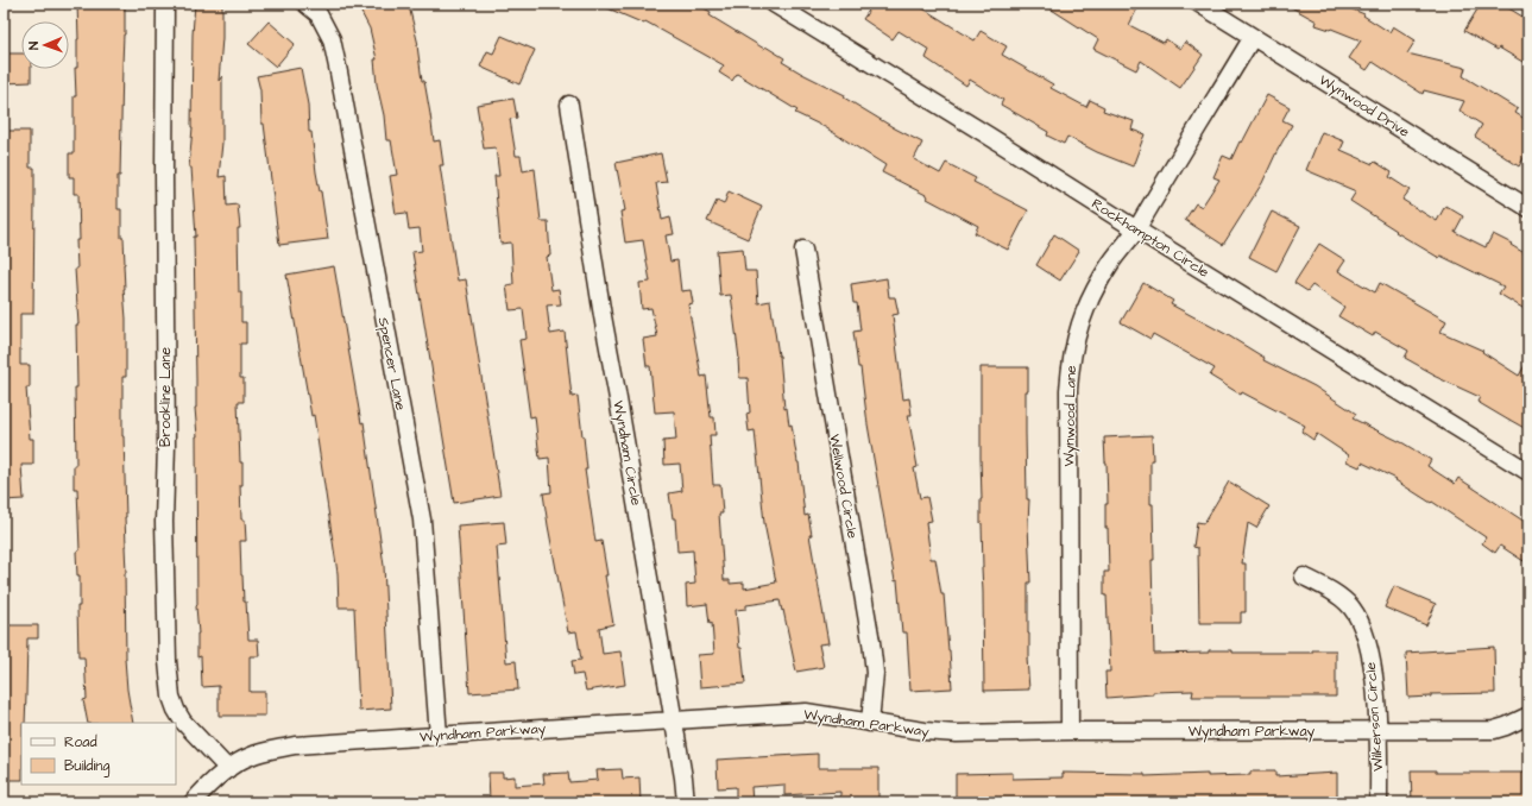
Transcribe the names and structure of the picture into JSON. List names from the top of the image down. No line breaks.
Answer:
{"streets":{"street":["Wynwood Drive","Rockhampton Circle","Spencer Lane","Brookline Lane","Wynwood Lane","Wyndham Circle","Wellwood Circle","Wilkerson Circle","Wyndham Parkway"]},"crossings":[["Wynwood Drive","Wynwood Lane"],["Rockhampton Circle","Wynwood Lane"],["Spencer Lane","Wyndham Parkway"],["Brookline Lane","Wyndham Parkway"],["Wynwood Lane","Wyndham Parkway"],["Wyndham Circle","Wyndham Parkway"],["Wellwood Circle","Wyndham Parkway"],["Wilkerson Circle","Wyndham Parkway"]],"legend":["Road","Building"],"north":"left"}
